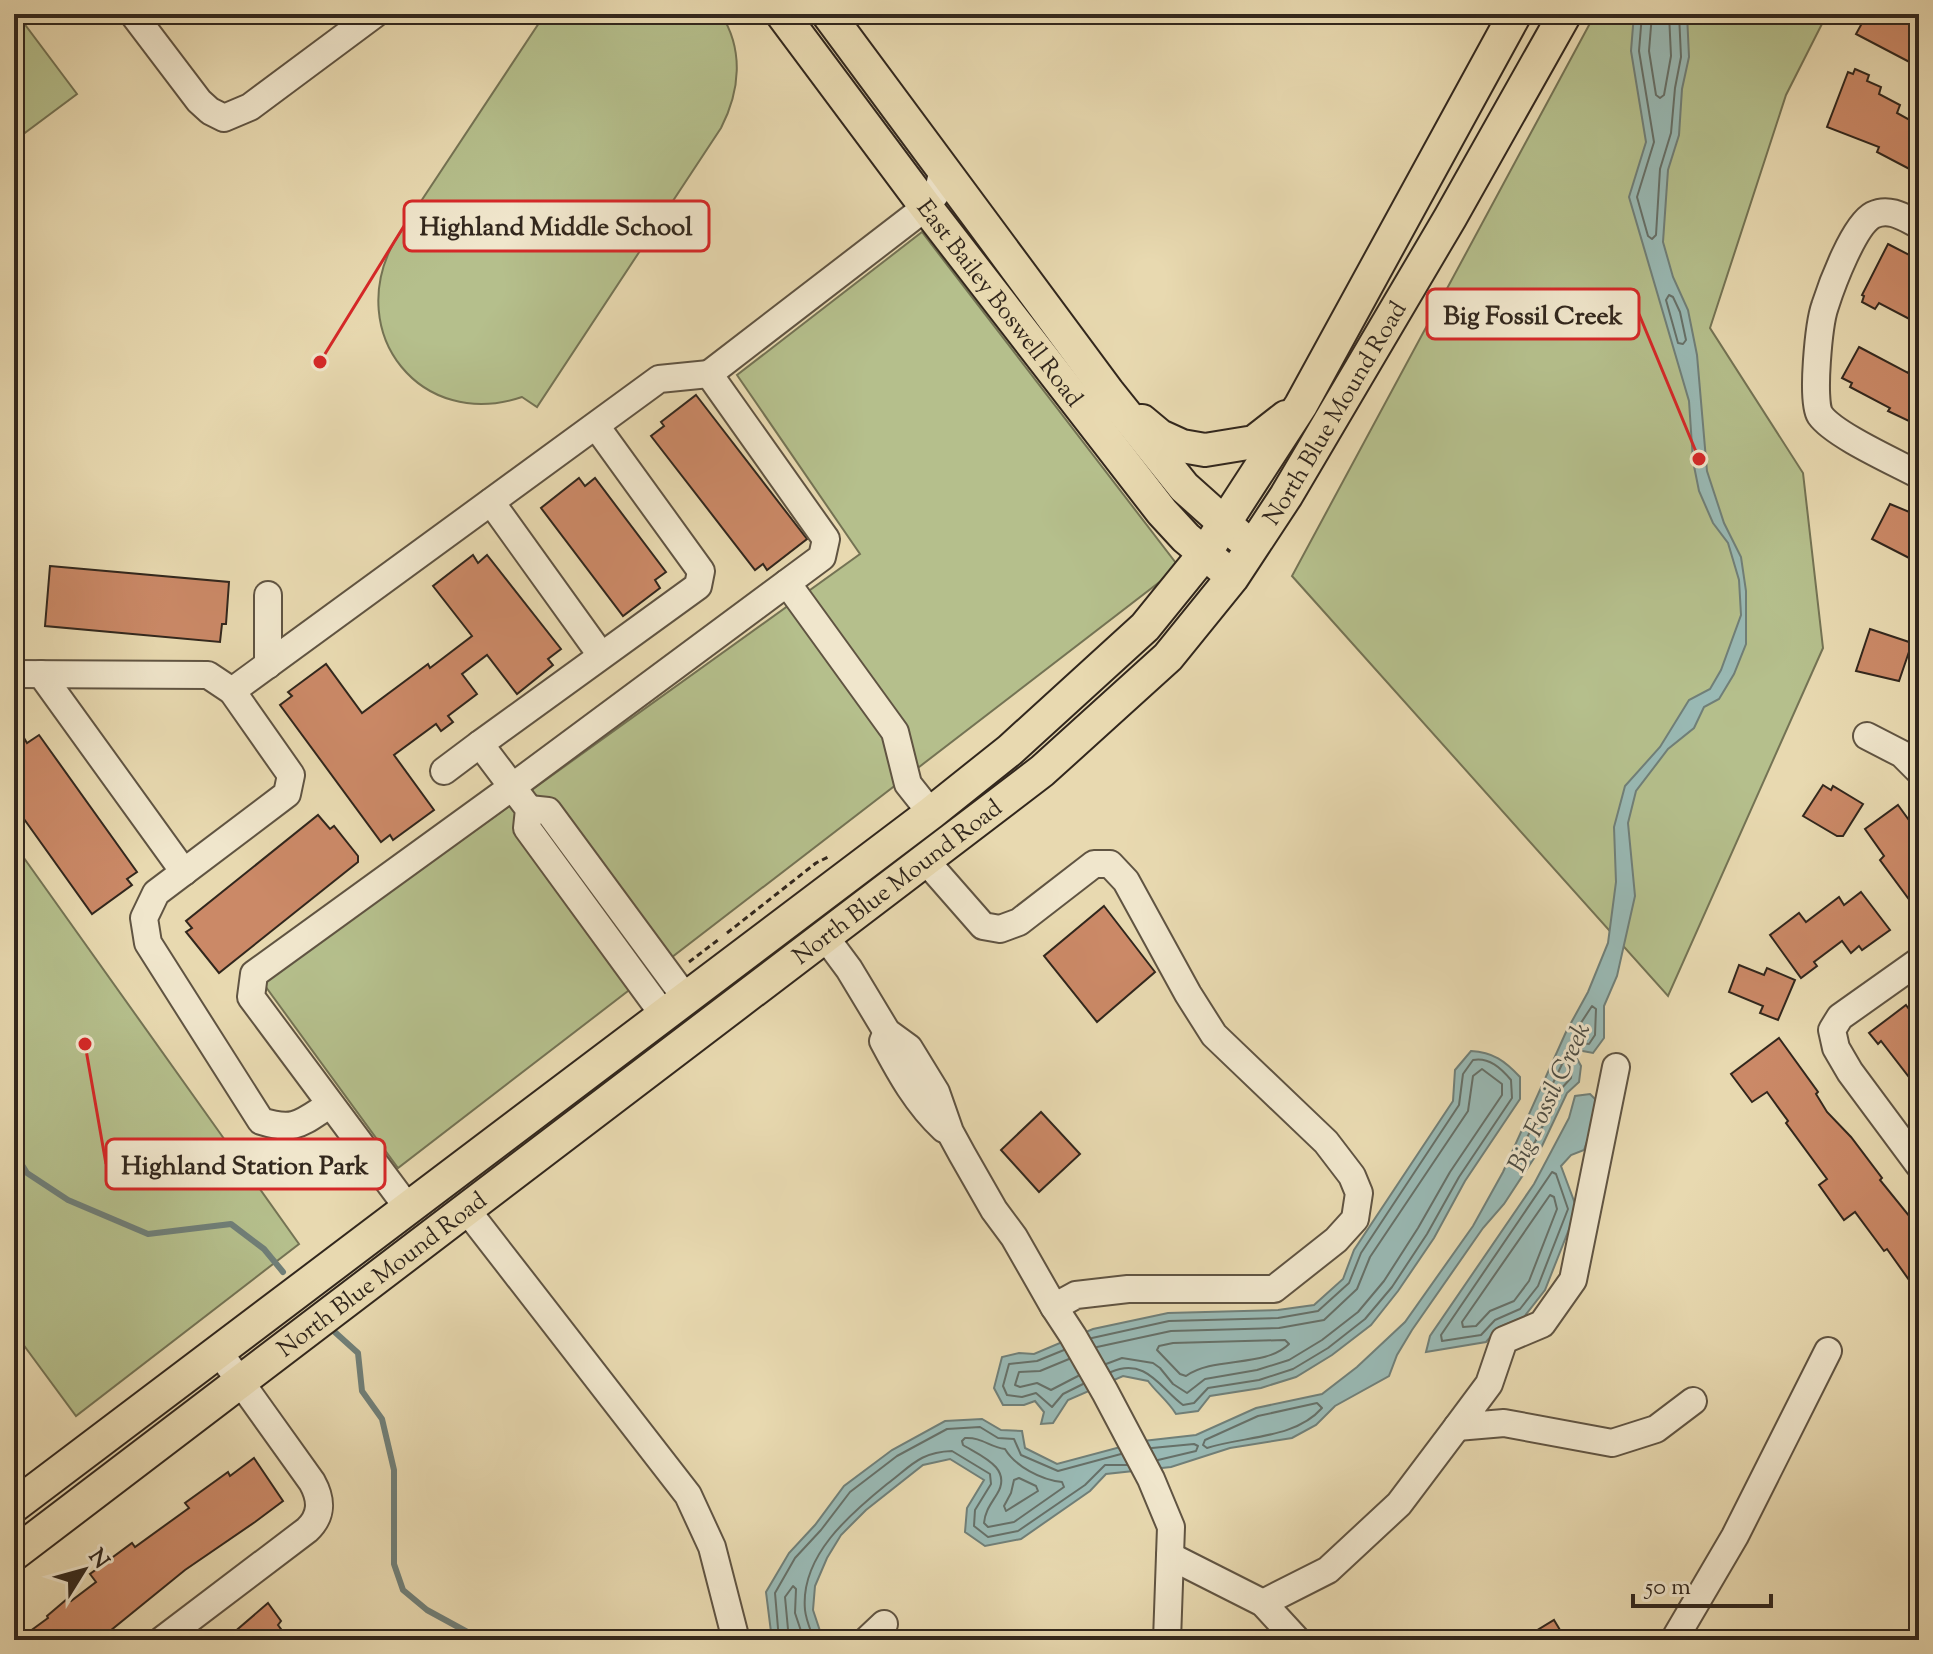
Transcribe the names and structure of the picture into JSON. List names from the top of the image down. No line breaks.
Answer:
{"streets":{"main road":["East Bailey Boswell Road","North Blue Mound Road"]},"crossings":[["East Bailey Boswell Road","North Blue Mound Road"]],"water":["Big Fossil Creek"],"places":["Highland Middle School","Big Fossil Creek","Highland Station Park"],"scale_bar":"50 m","north":"top right"}
